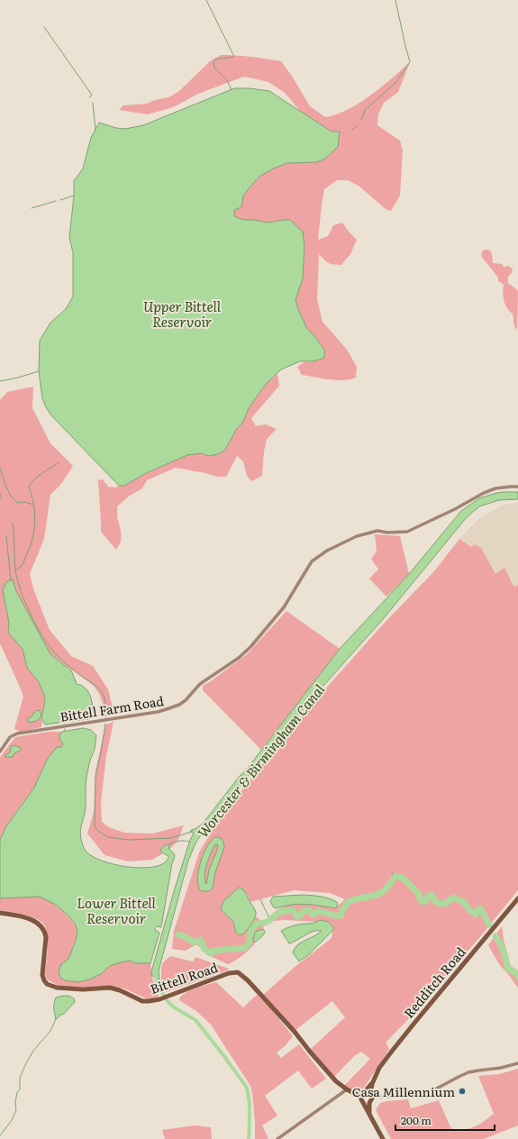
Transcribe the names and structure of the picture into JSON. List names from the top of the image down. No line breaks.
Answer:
{"streets":{"main road":["Bittell Road","Redditch Road"],"street":["Bittell Farm Road"]},"crossings":[["Bittell Road","Redditch Road"]],"water":["Upper Bittell Reservoir","Worcester & Birmingham Canal","Lower Bittell Reservoir"],"places":["Casa Millennium"],"scale_bar":"200 m"}
